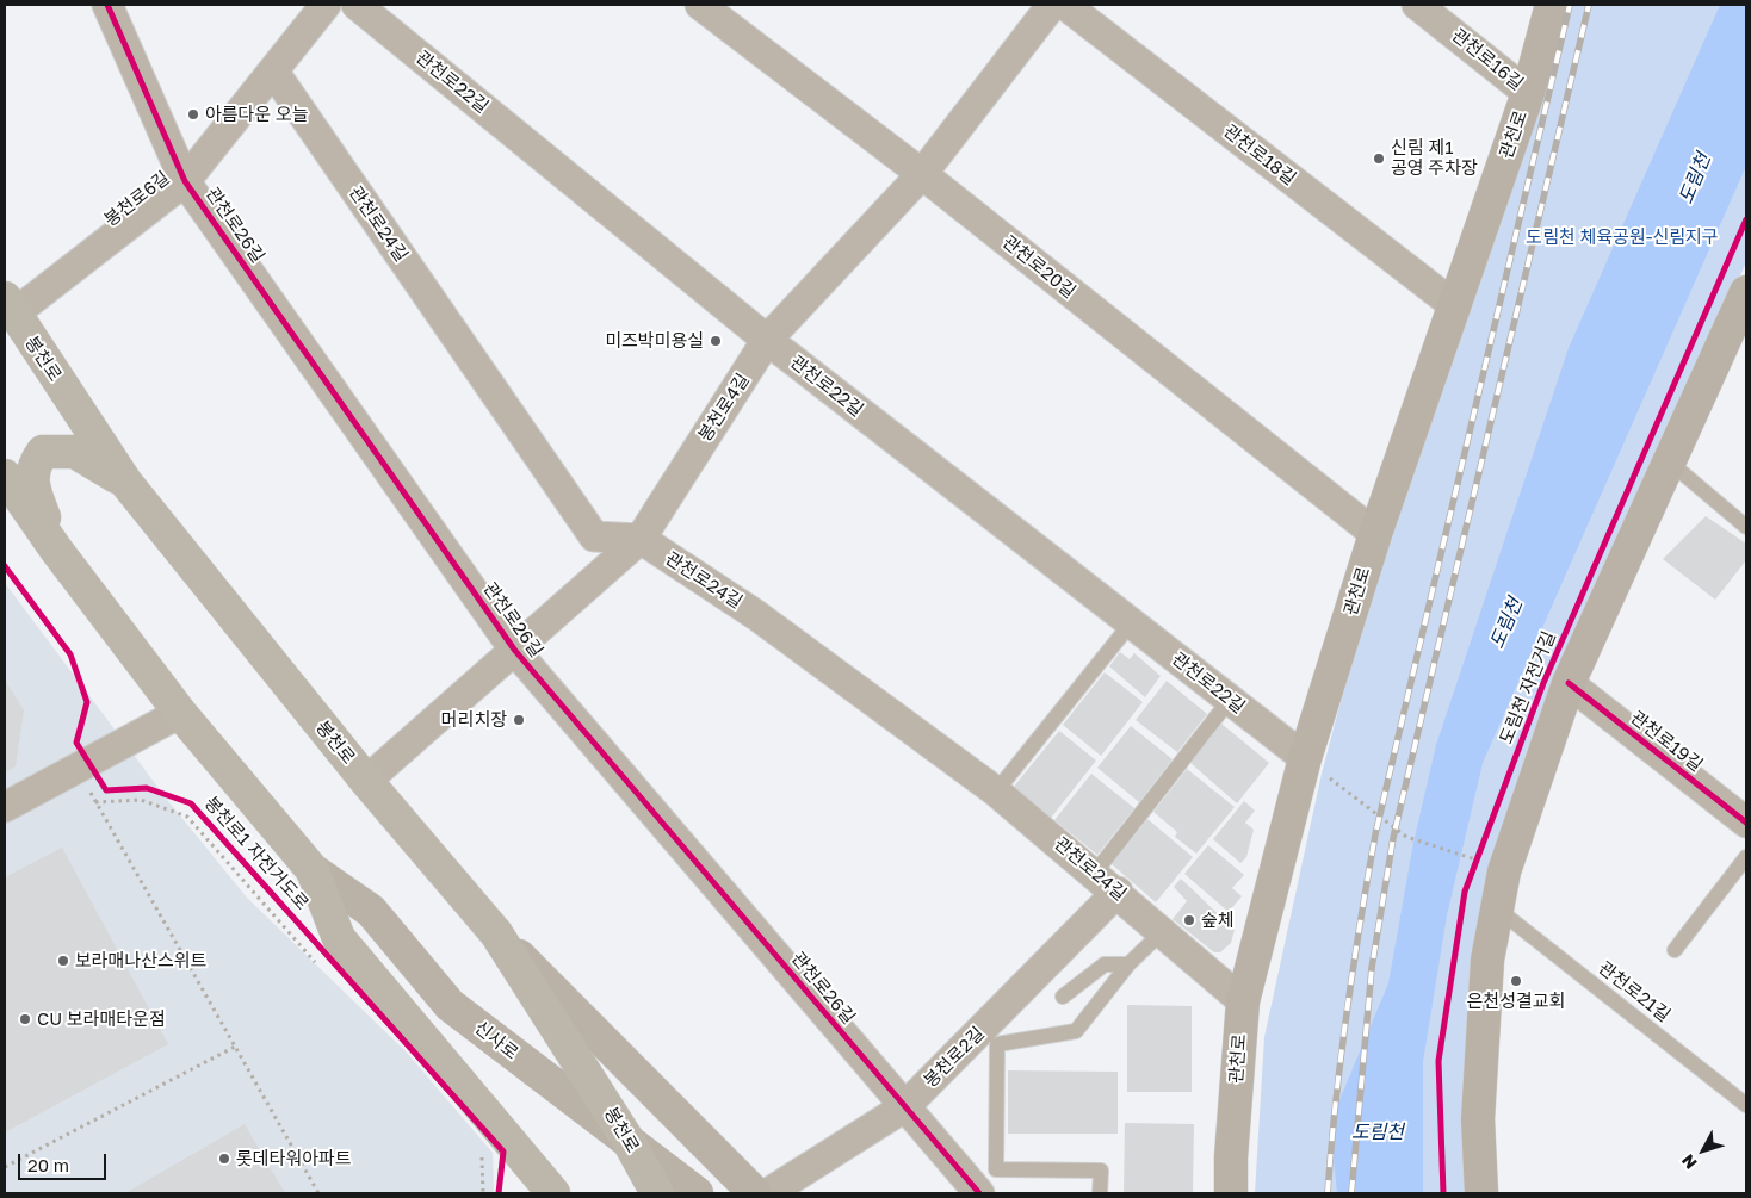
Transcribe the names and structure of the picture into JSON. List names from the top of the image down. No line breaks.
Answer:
{"streets":{"main road":["관천로","봉천로","신사로"],"street":["관천로16길","관천로22길","관천로18길","봉천로6길","관천로24길","관천로26길","관천로20길","봉천로4길","관천로19길","봉천로2길"],"lane":["관천로21길"],"cycle path":["도림천 자전거길","봉천로1 자전거도로"]},"crossings":[["관천로16길","관천로"],["관천로22길","관천로"],["관천로22길","봉천로4길"],["관천로","관천로18길"],["관천로","관천로24길"],["관천로","관천로20길"],["봉천로6길","관천로24길"],["봉천로6길","관천로26길"],["봉천로6길","봉천로"],["관천로24길","봉천로4길"],["관천로24길","봉천로2길"],["관천로26길","봉천로4길"],["관천로26길","봉천로2길"],["관천로20길","봉천로4길"],["봉천로","봉천로4길"],["봉천로","신사로"]],"water":["도림천"],"parks":["도림천 체육공원-신림지구"],"places":["아름다운 오늘","신림 제1 공영 주차장","미즈박미용실","머리치장","숲체","보라매나산스위트","은천성결교회","CU 보라매타운점","롯데타워아파트"],"scale_bar":"20 m","north":"bottom left"}
